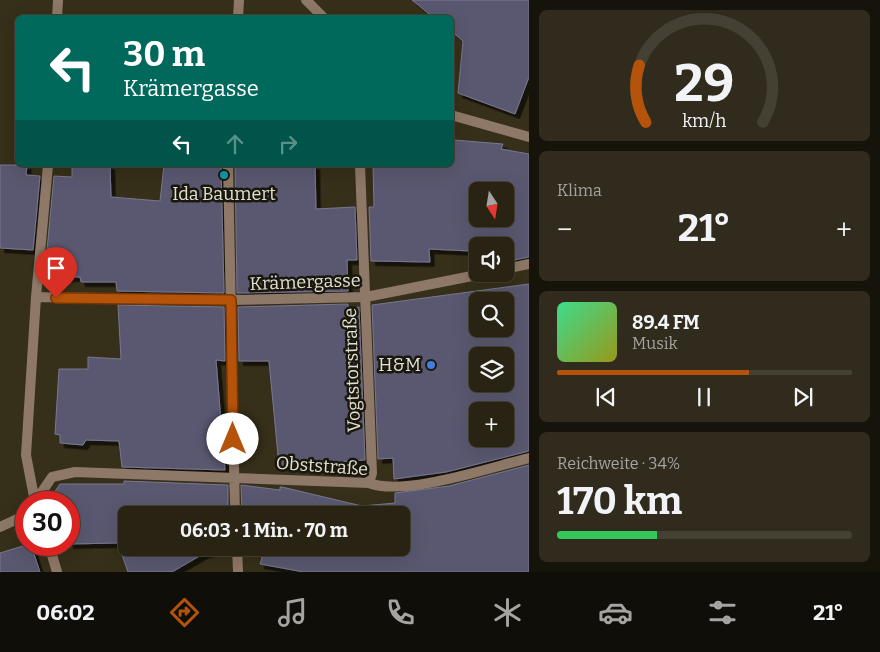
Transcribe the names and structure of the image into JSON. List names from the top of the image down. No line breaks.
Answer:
{"streets":{"street":["Krämergasse","Vogtstorstraße","Obststraße"]},"crossings":[["Krämergasse","Vogtstorstraße"],["Vogtstorstraße","Obststraße"]],"places":["Ida Baumert","H&M"],"north":"bottom","page":{"turn":["30 m","Krämergasse"],"tile":["Klima",["Reichweite · 34%","170 km"]],"map_buttons":"+","heat":["−","21°","+"],"song":["89.4 FM","Musik"],"limit":"30","trip":"06:03 · 1 Min. · 70 m","tabs":["06:02","21°"],"gauge":["29","km/h"]}}
